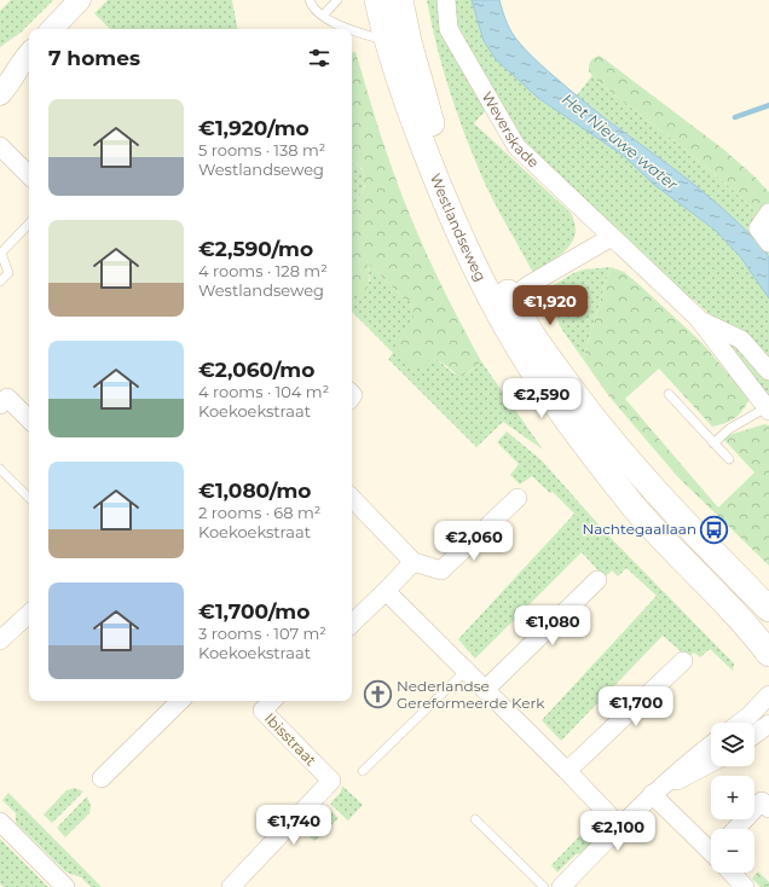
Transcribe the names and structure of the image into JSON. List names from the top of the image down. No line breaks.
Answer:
{"streets":{"main road":["Westlandseweg"],"street":["Weverskade","Ibisstraat"]},"water":["Het Nieuwe water"],"places":{"bus stop":["Nachtegaallaan"],"church":["Nederlandse Gereformeerde Kerk"]},"page":{"heading":"7 homes","list":[{"name":"€1,920/mo","note":"5 rooms · 138 m² · Westlandseweg"},{"name":"€2,590/mo","note":"4 rooms · 128 m² · Westlandseweg"},{"name":"€2,060/mo","note":"4 rooms · 104 m² · Koekoekstraat"},{"name":"€1,080/mo","note":"2 rooms · 68 m² · Koekoekstraat"},{"name":"€1,700/mo","note":"3 rooms · 107 m² · Koekoekstraat"}],"price":["€1,920","€2,590","€2,060","€1,080","€1,700","€1,740","€2,100"],"map_buttons":["+","−"]}}
